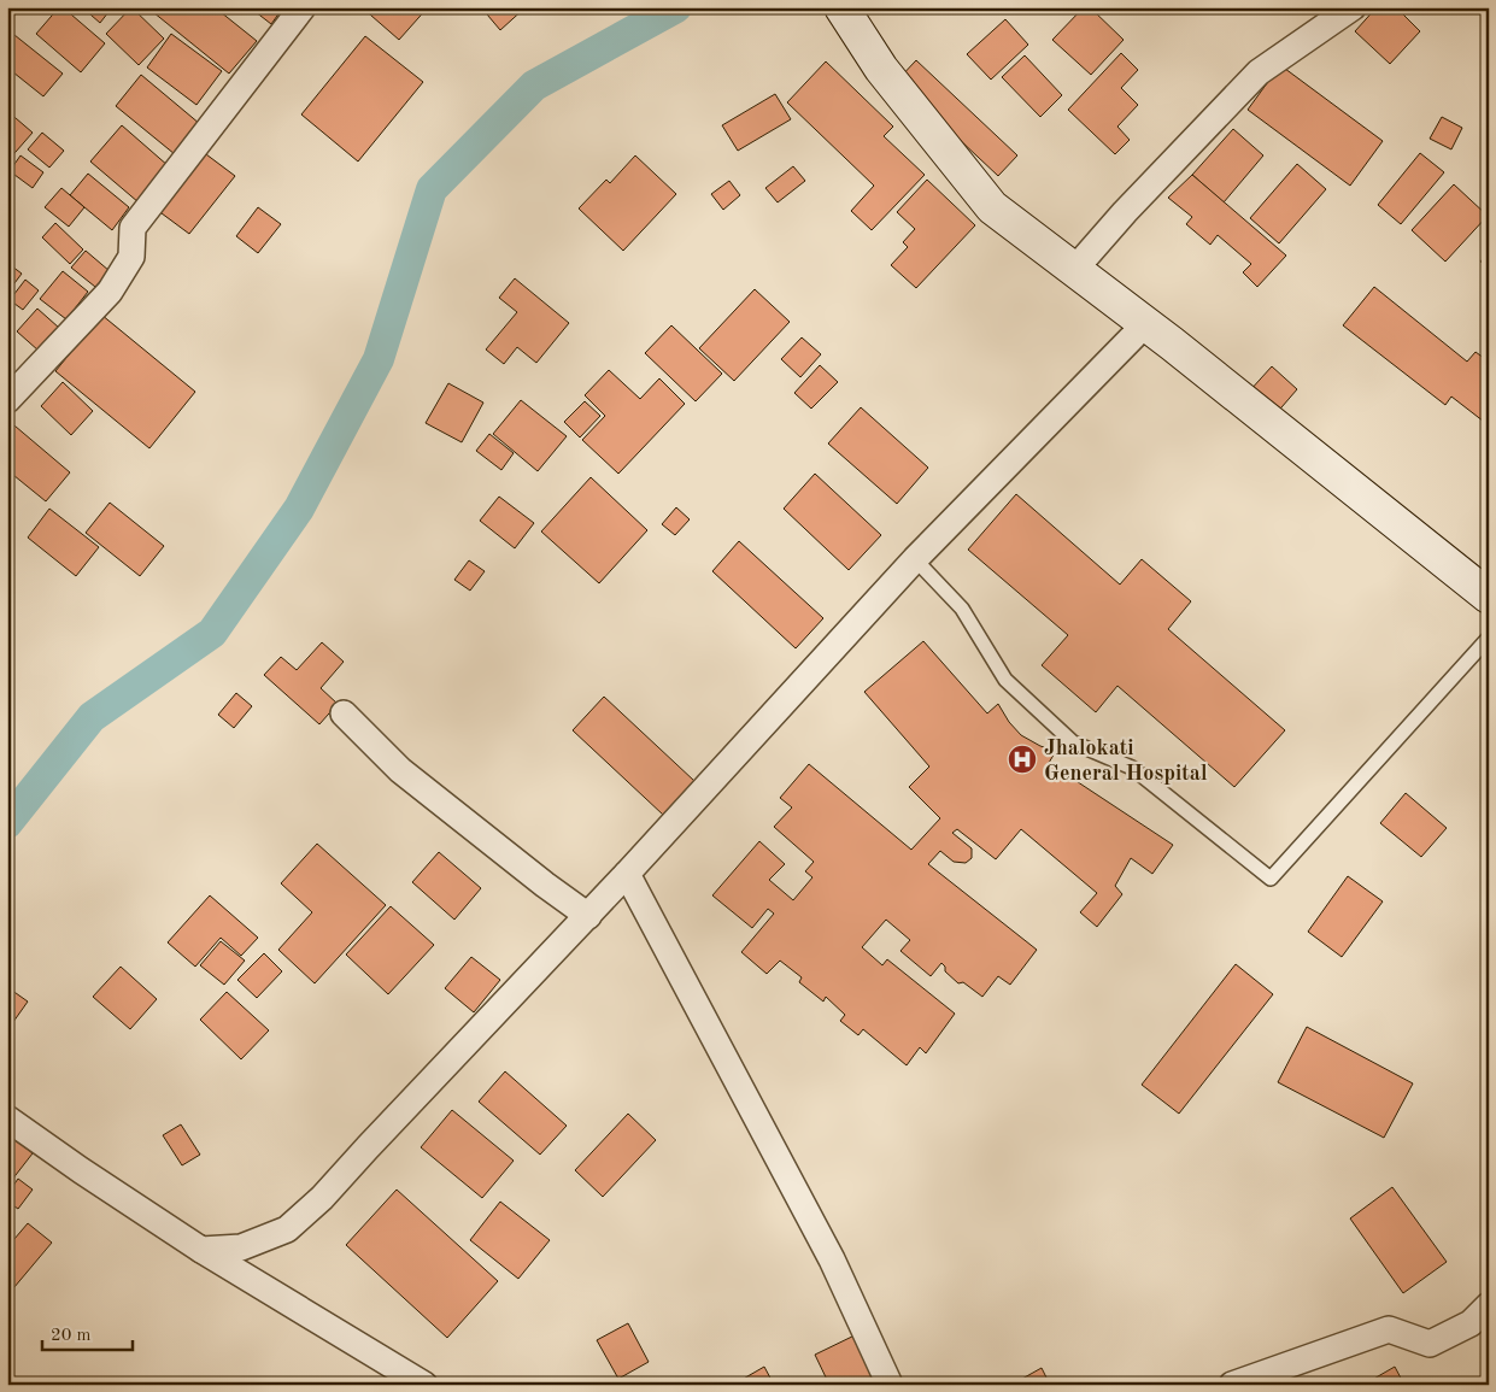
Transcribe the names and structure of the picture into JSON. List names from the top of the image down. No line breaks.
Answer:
{"places":{"hospital":["Jhalokati General Hospital"]},"scale_bar":"20 m"}
